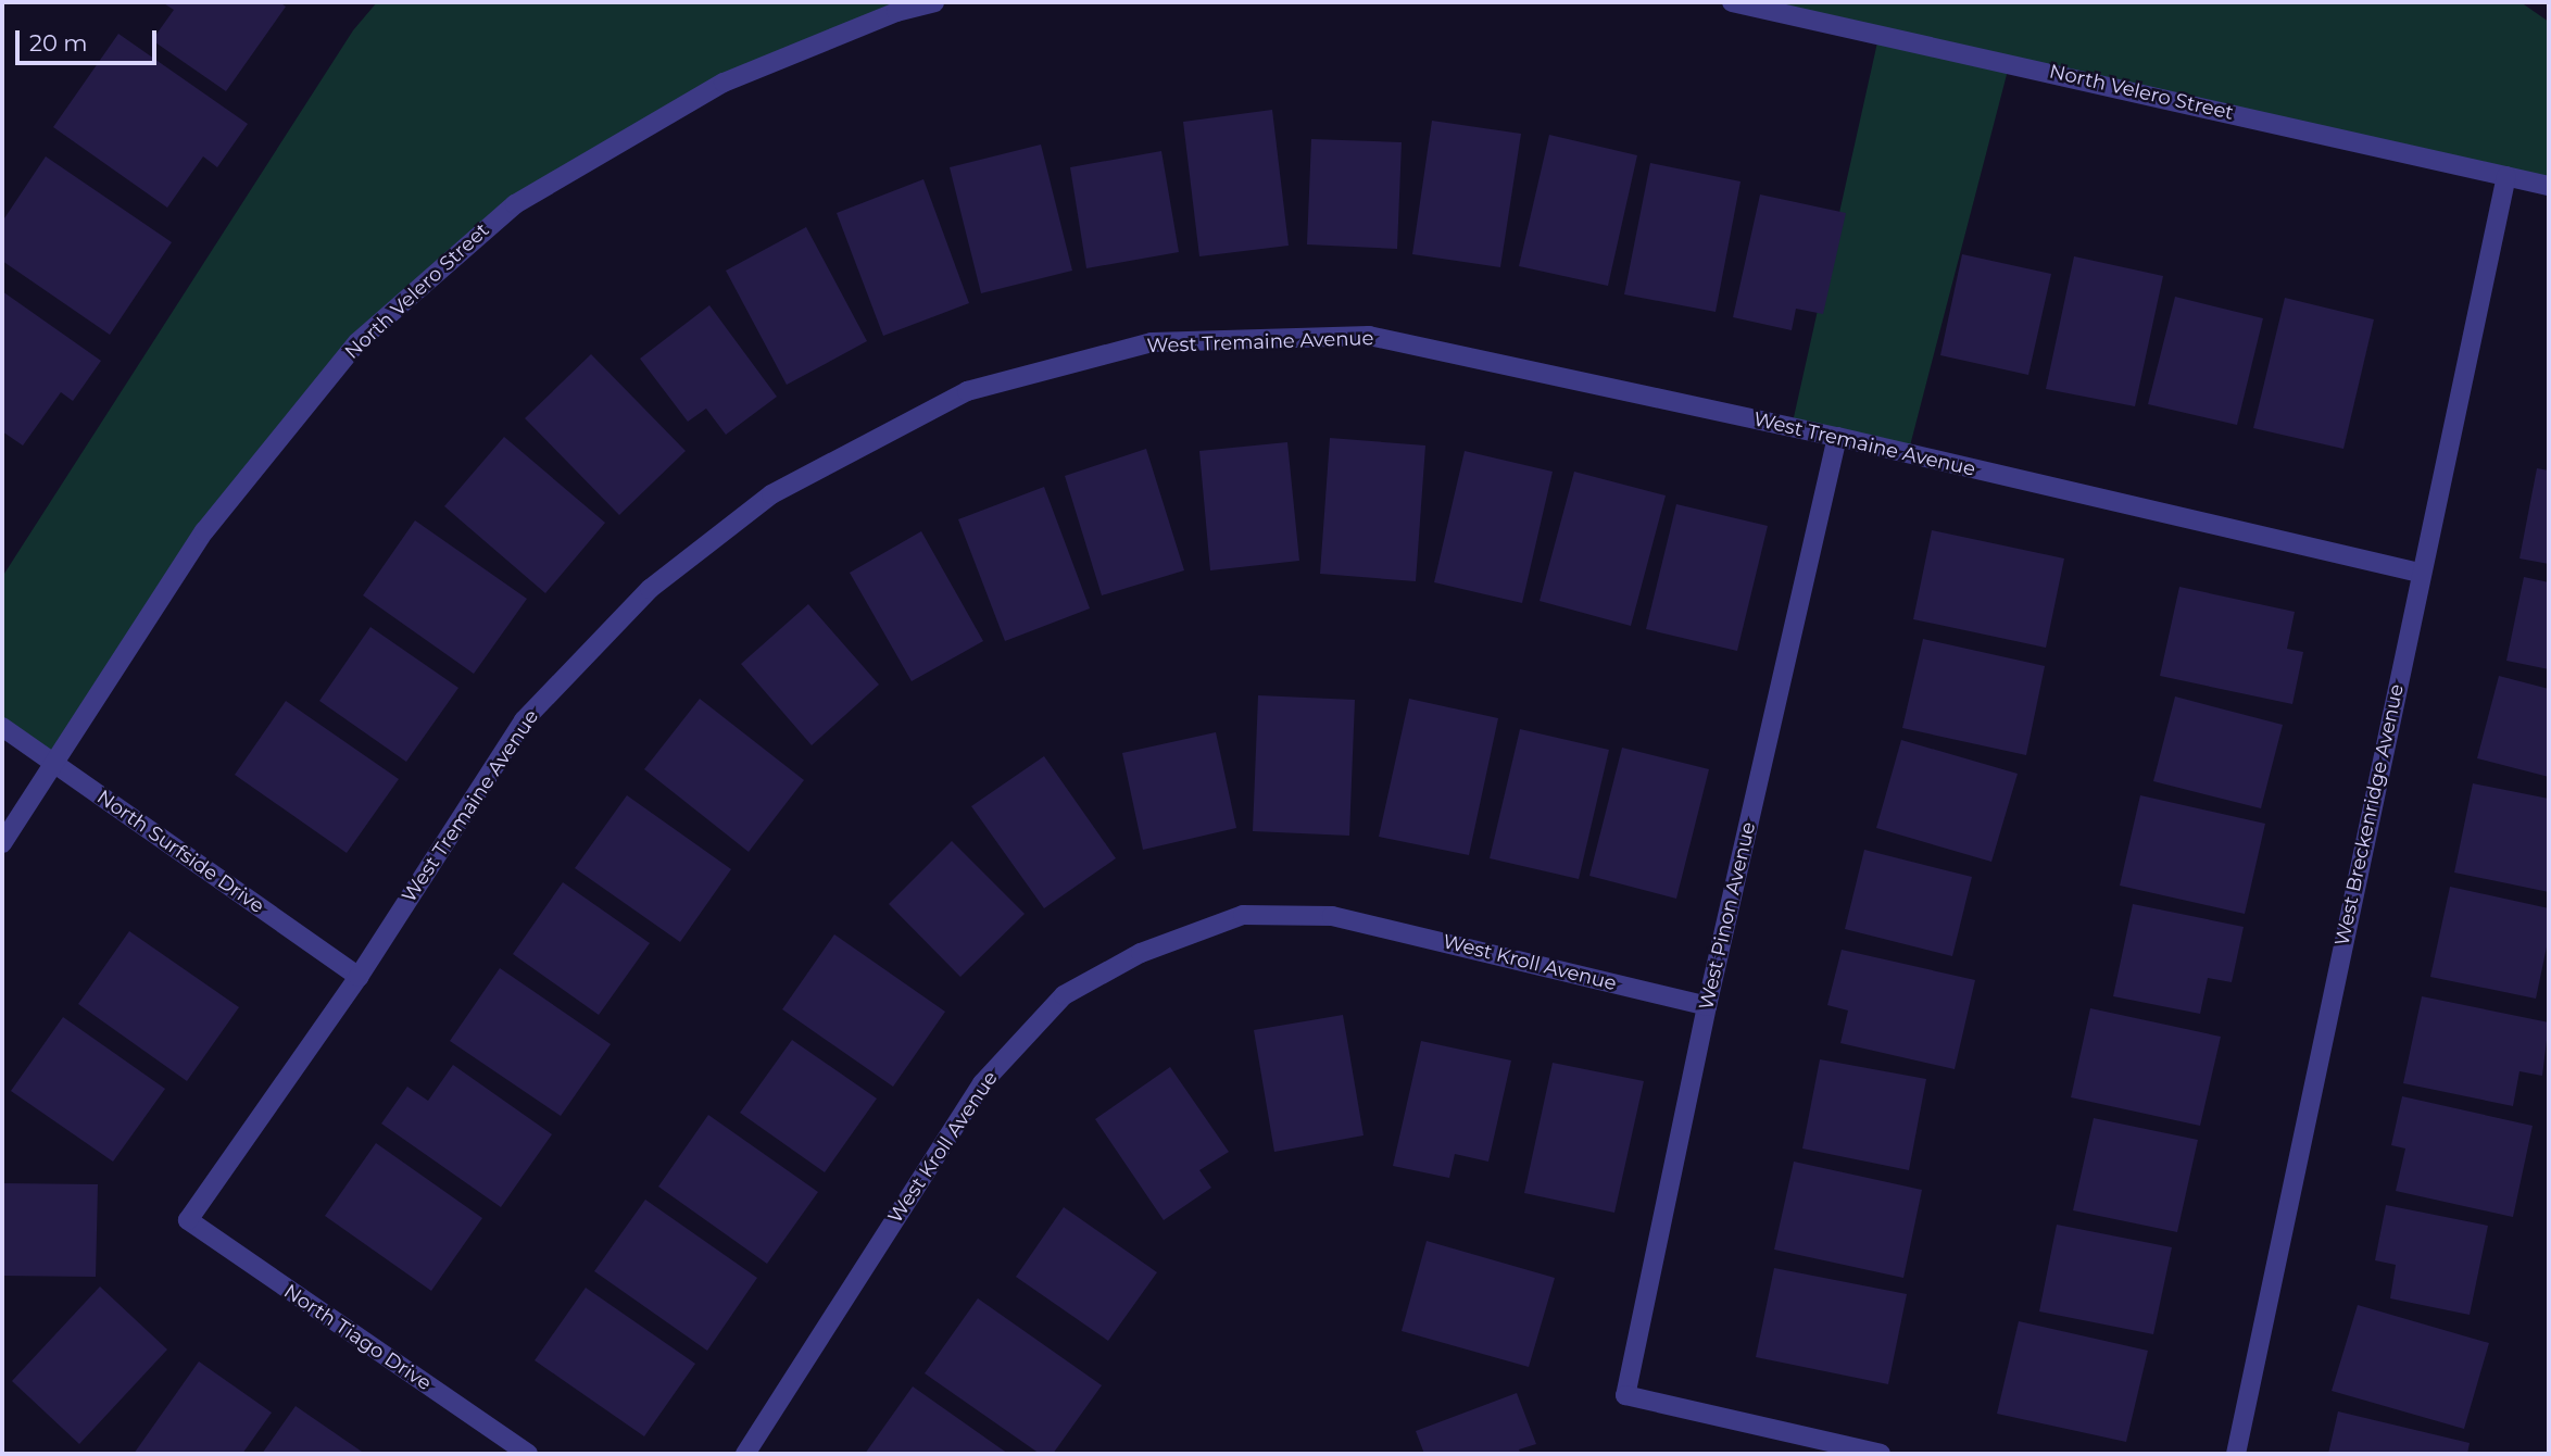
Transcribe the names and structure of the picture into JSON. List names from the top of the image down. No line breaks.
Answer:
{"streets":{"street":["North Velero Street","West Tremaine Avenue","West Breckenridge Avenue","North Surfside Drive","West Pinon Avenue","West Kroll Avenue","North Tiago Drive"]},"crossings":[["North Velero Street","West Breckenridge Avenue"],["North Velero Street","North Surfside Drive"],["West Tremaine Avenue","West Breckenridge Avenue"],["West Tremaine Avenue","North Surfside Drive"],["West Tremaine Avenue","West Pinon Avenue"],["West Tremaine Avenue","North Tiago Drive"],["West Pinon Avenue","West Kroll Avenue"]],"scale_bar":"20 m"}
